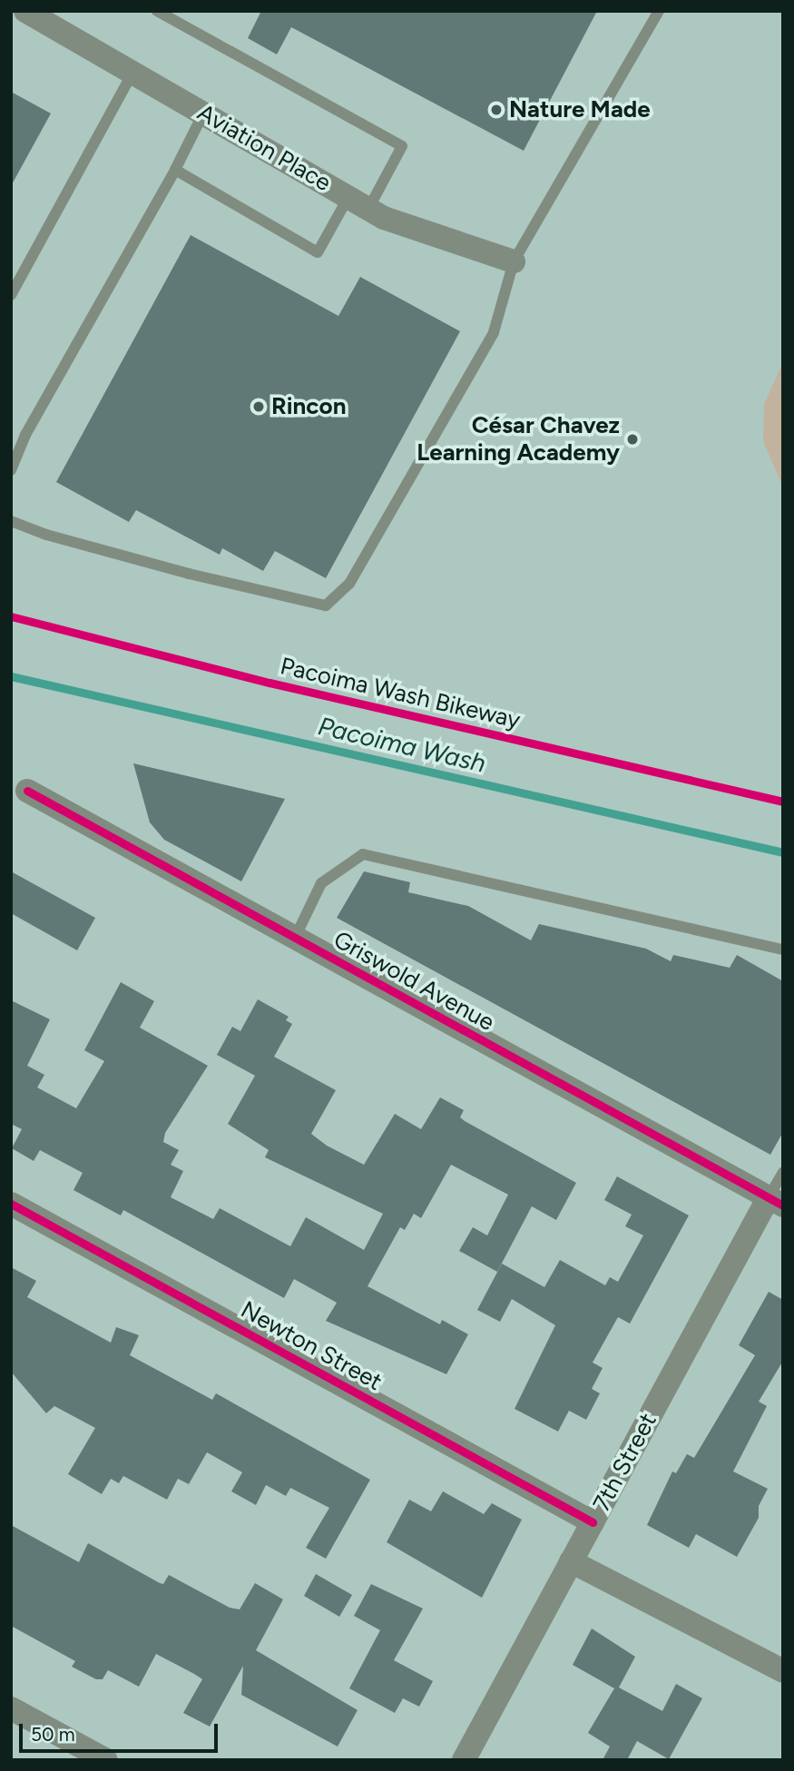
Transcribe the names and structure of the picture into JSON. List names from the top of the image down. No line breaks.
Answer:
{"streets":{"street":["Aviation Place","Griswold Avenue","Newton Street","7th Street"],"cycle path":["Pacoima Wash Bikeway"]},"crossings":[["Griswold Avenue","7th Street"],["Newton Street","7th Street"]],"water":["Pacoima Wash"],"places":["Nature Made","Rincon","César Chavez Learning Academy"],"scale_bar":"50 m"}
